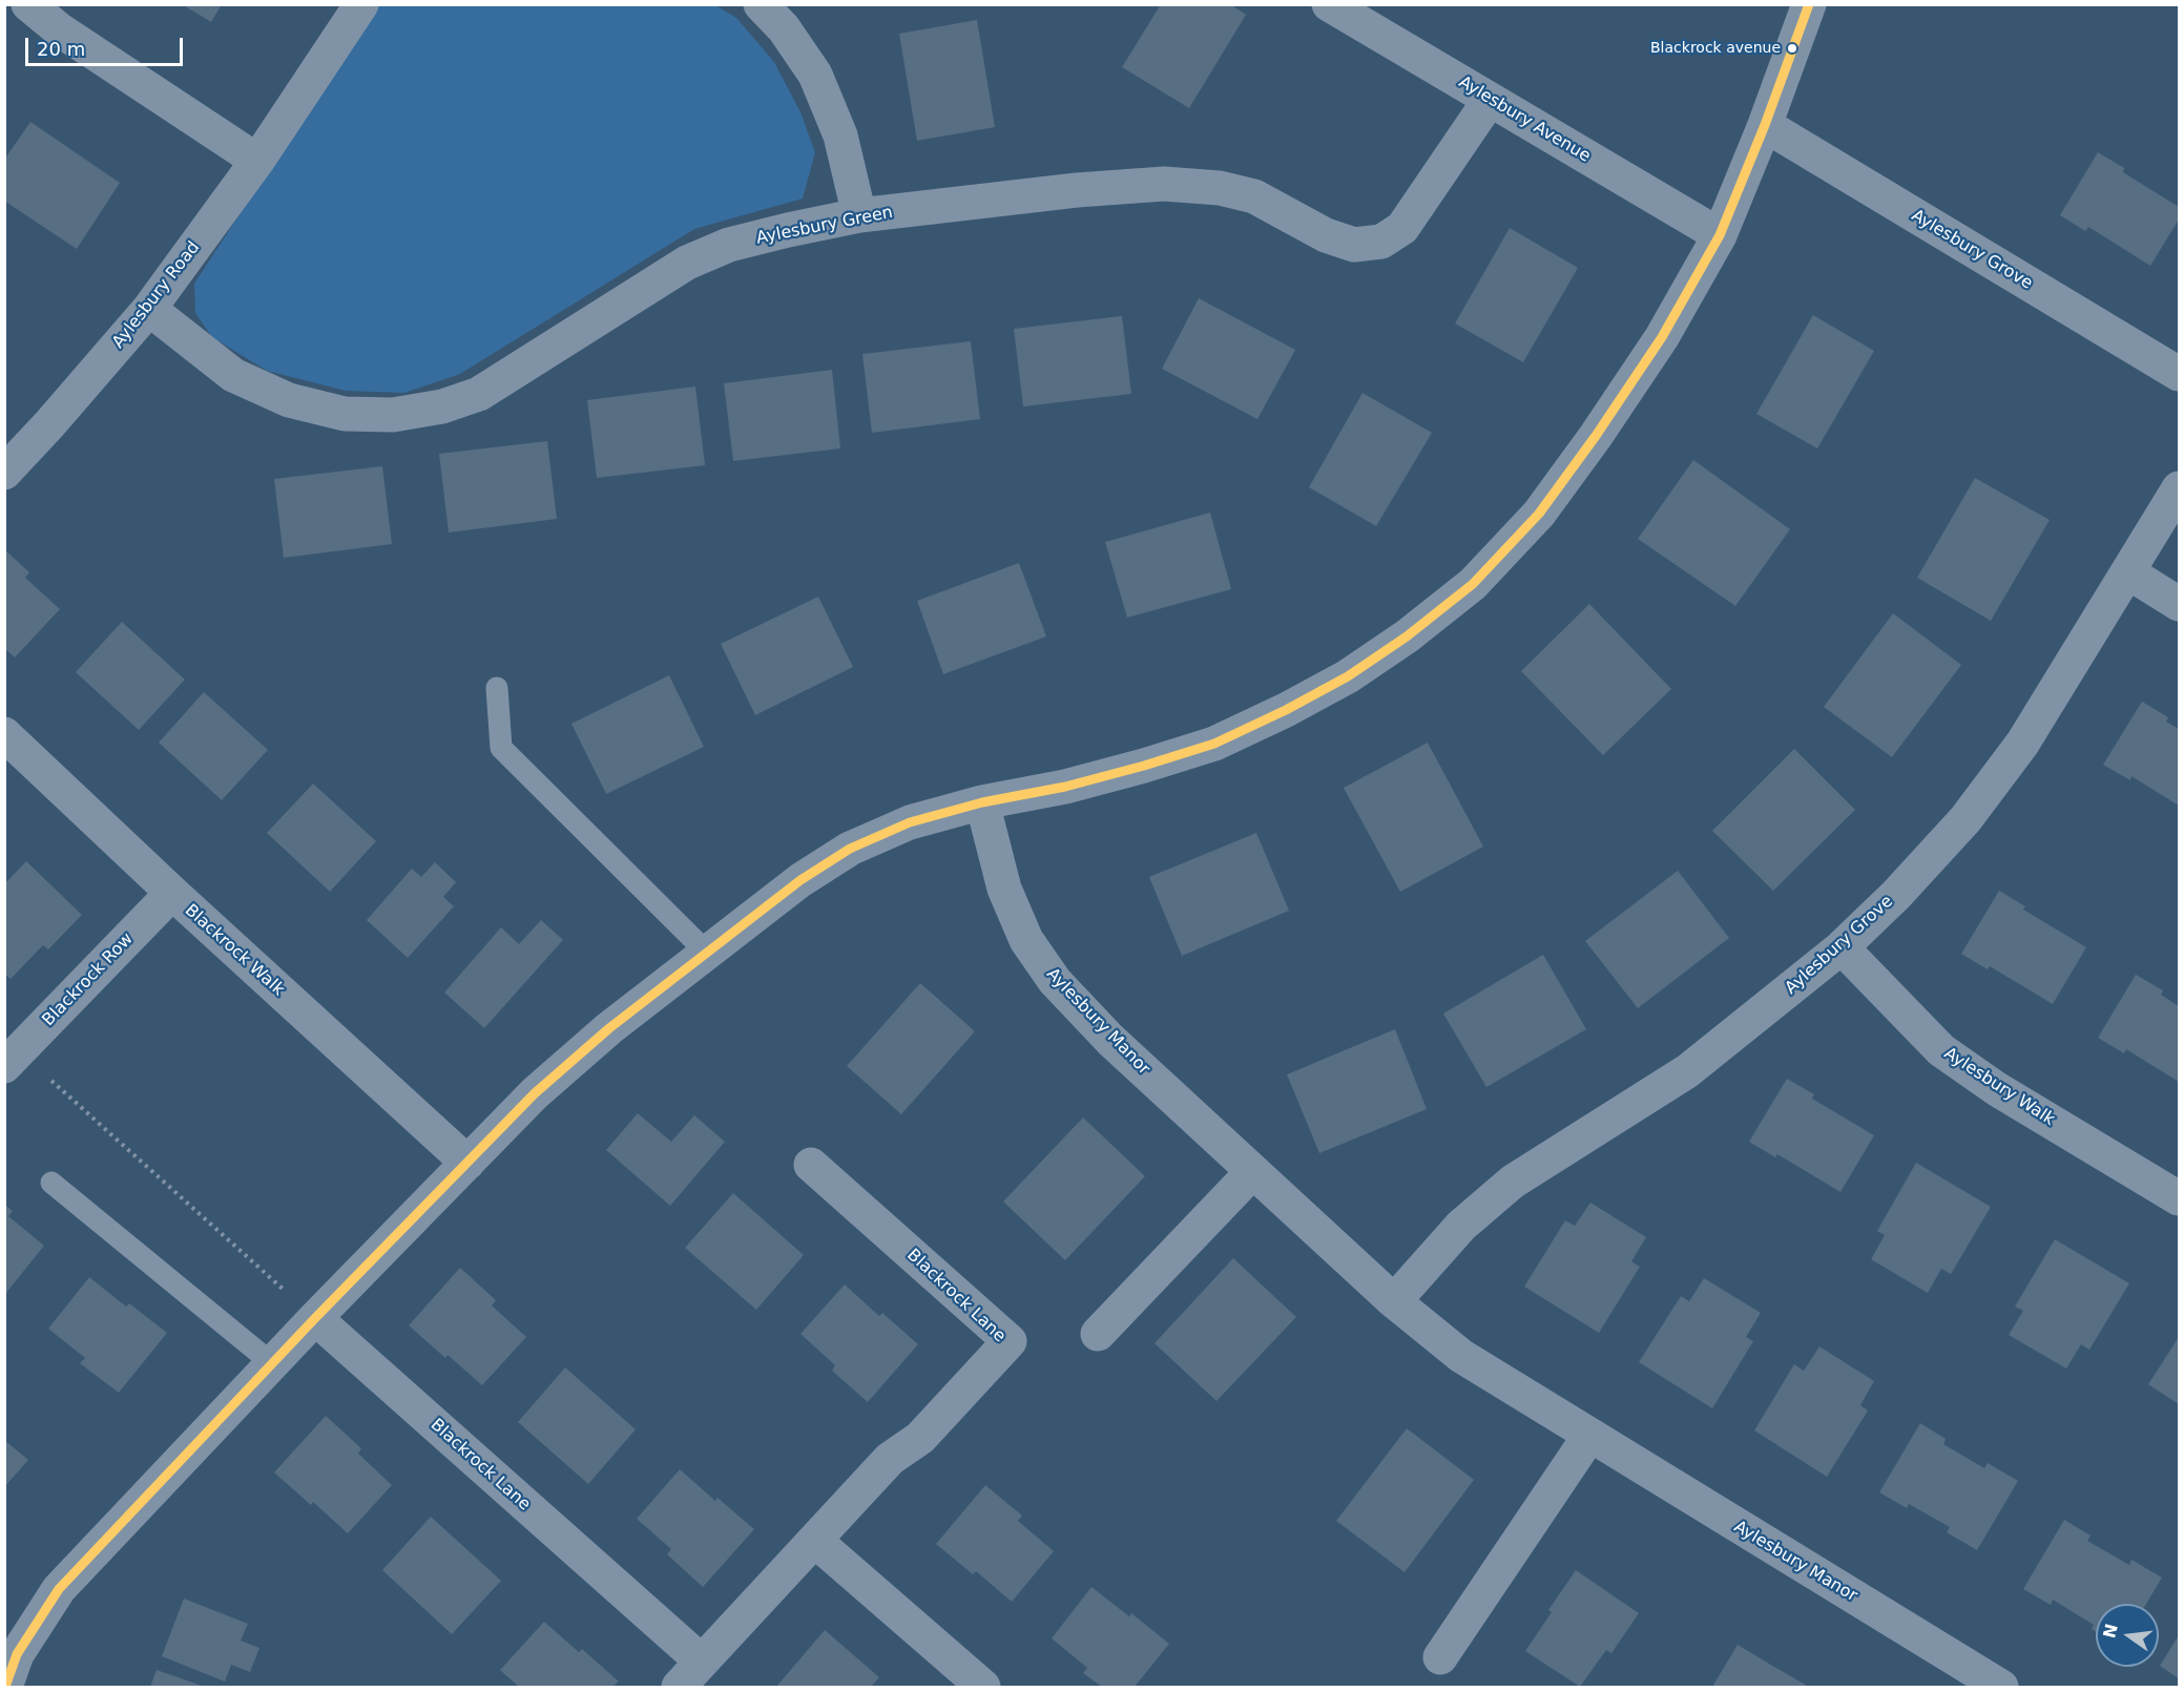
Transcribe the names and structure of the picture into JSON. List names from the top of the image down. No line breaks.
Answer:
{"streets":{"street":["Aylesbury Avenue","Aylesbury Green","Aylesbury Grove","Aylesbury Road","Blackrock Walk","Blackrock Row","Aylesbury Manor","Aylesbury Walk","Blackrock Lane"]},"crossings":[["Aylesbury Avenue","Aylesbury Green"],["Aylesbury Green","Aylesbury Road"],["Aylesbury Grove","Aylesbury Manor"],["Aylesbury Grove","Aylesbury Walk"],["Blackrock Walk","Blackrock Row"]],"places":["Blackrock avenue"],"scale_bar":"20 m","north":"left"}
